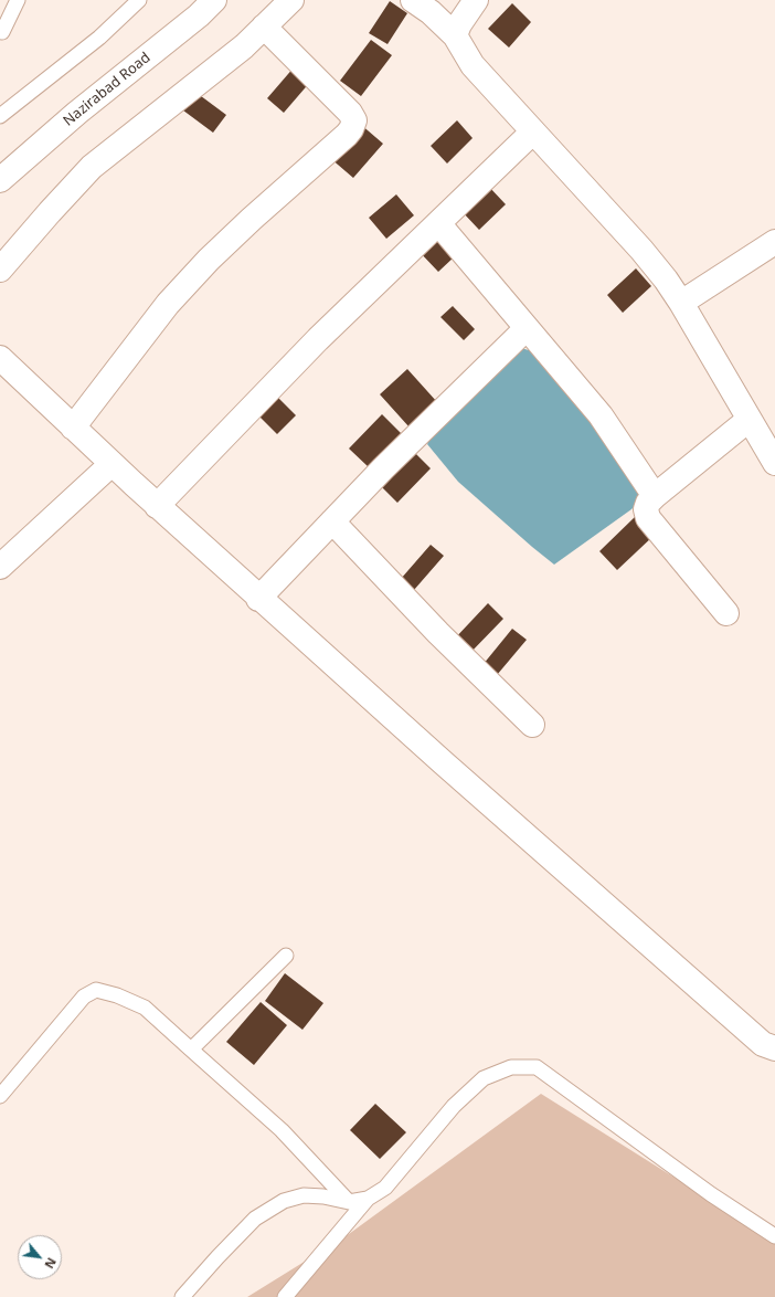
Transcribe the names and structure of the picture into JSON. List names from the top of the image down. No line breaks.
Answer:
{"streets":{"street":["Nazirabad Road"]},"north":"bottom right"}
